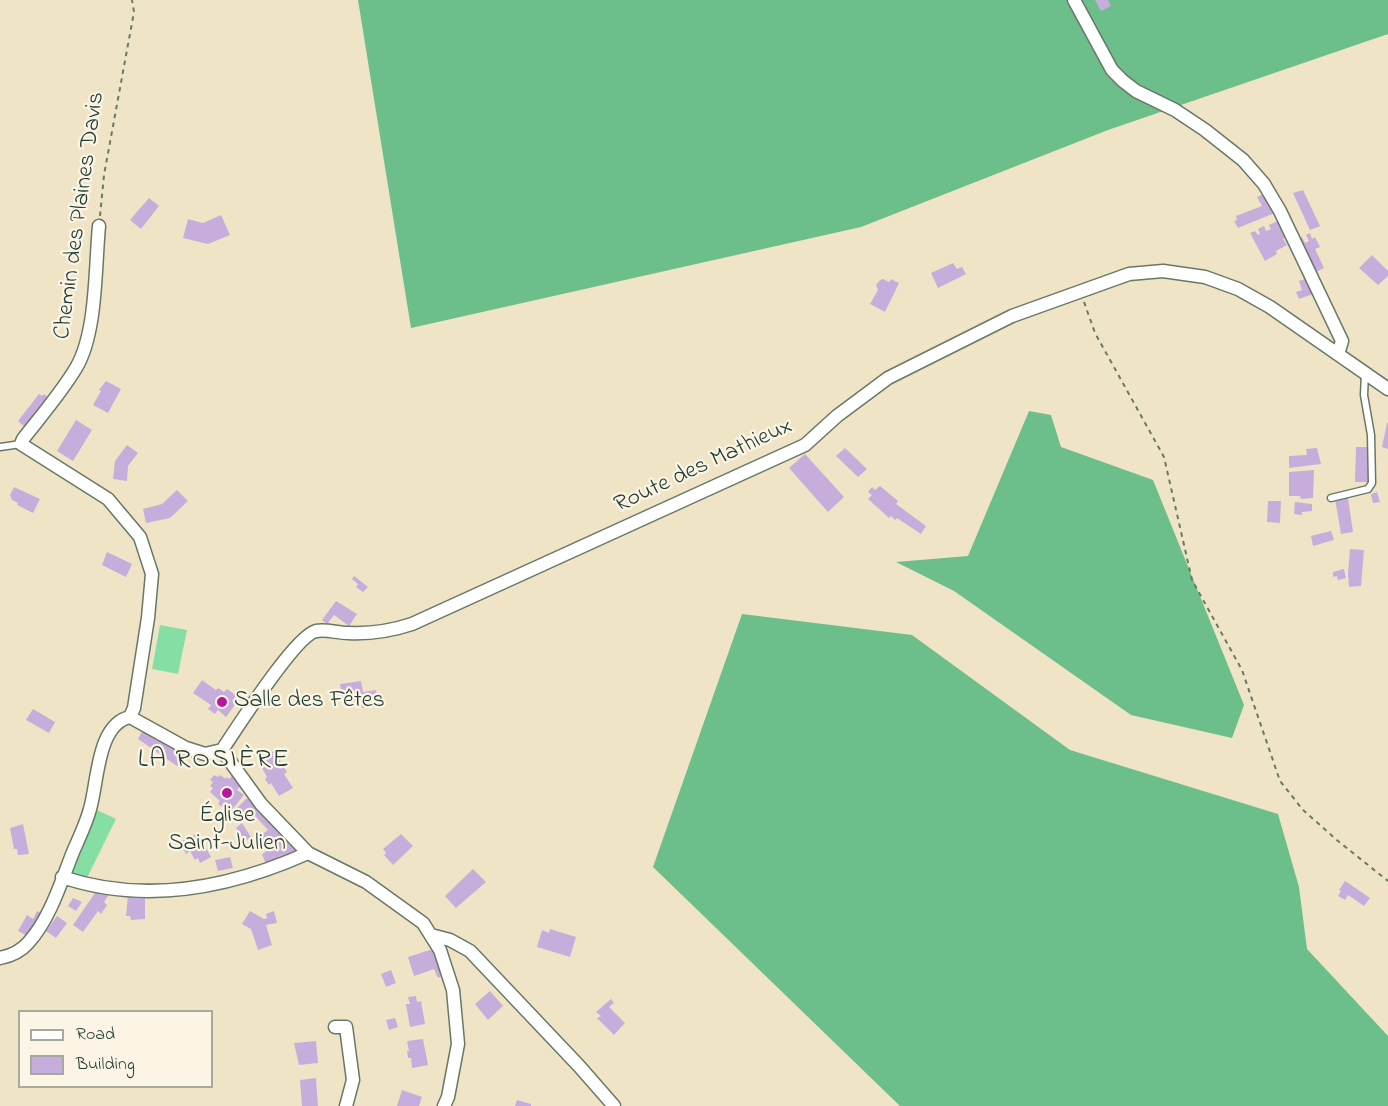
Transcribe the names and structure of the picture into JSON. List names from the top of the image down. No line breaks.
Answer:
{"streets":{"street":["Chemin des Plaines Davis","Route des Mathieux"]},"districts":["LA ROSIÈRE"],"places":["Salle des Fêtes","Église Saint-Julien"],"legend":["Road","Building"]}
